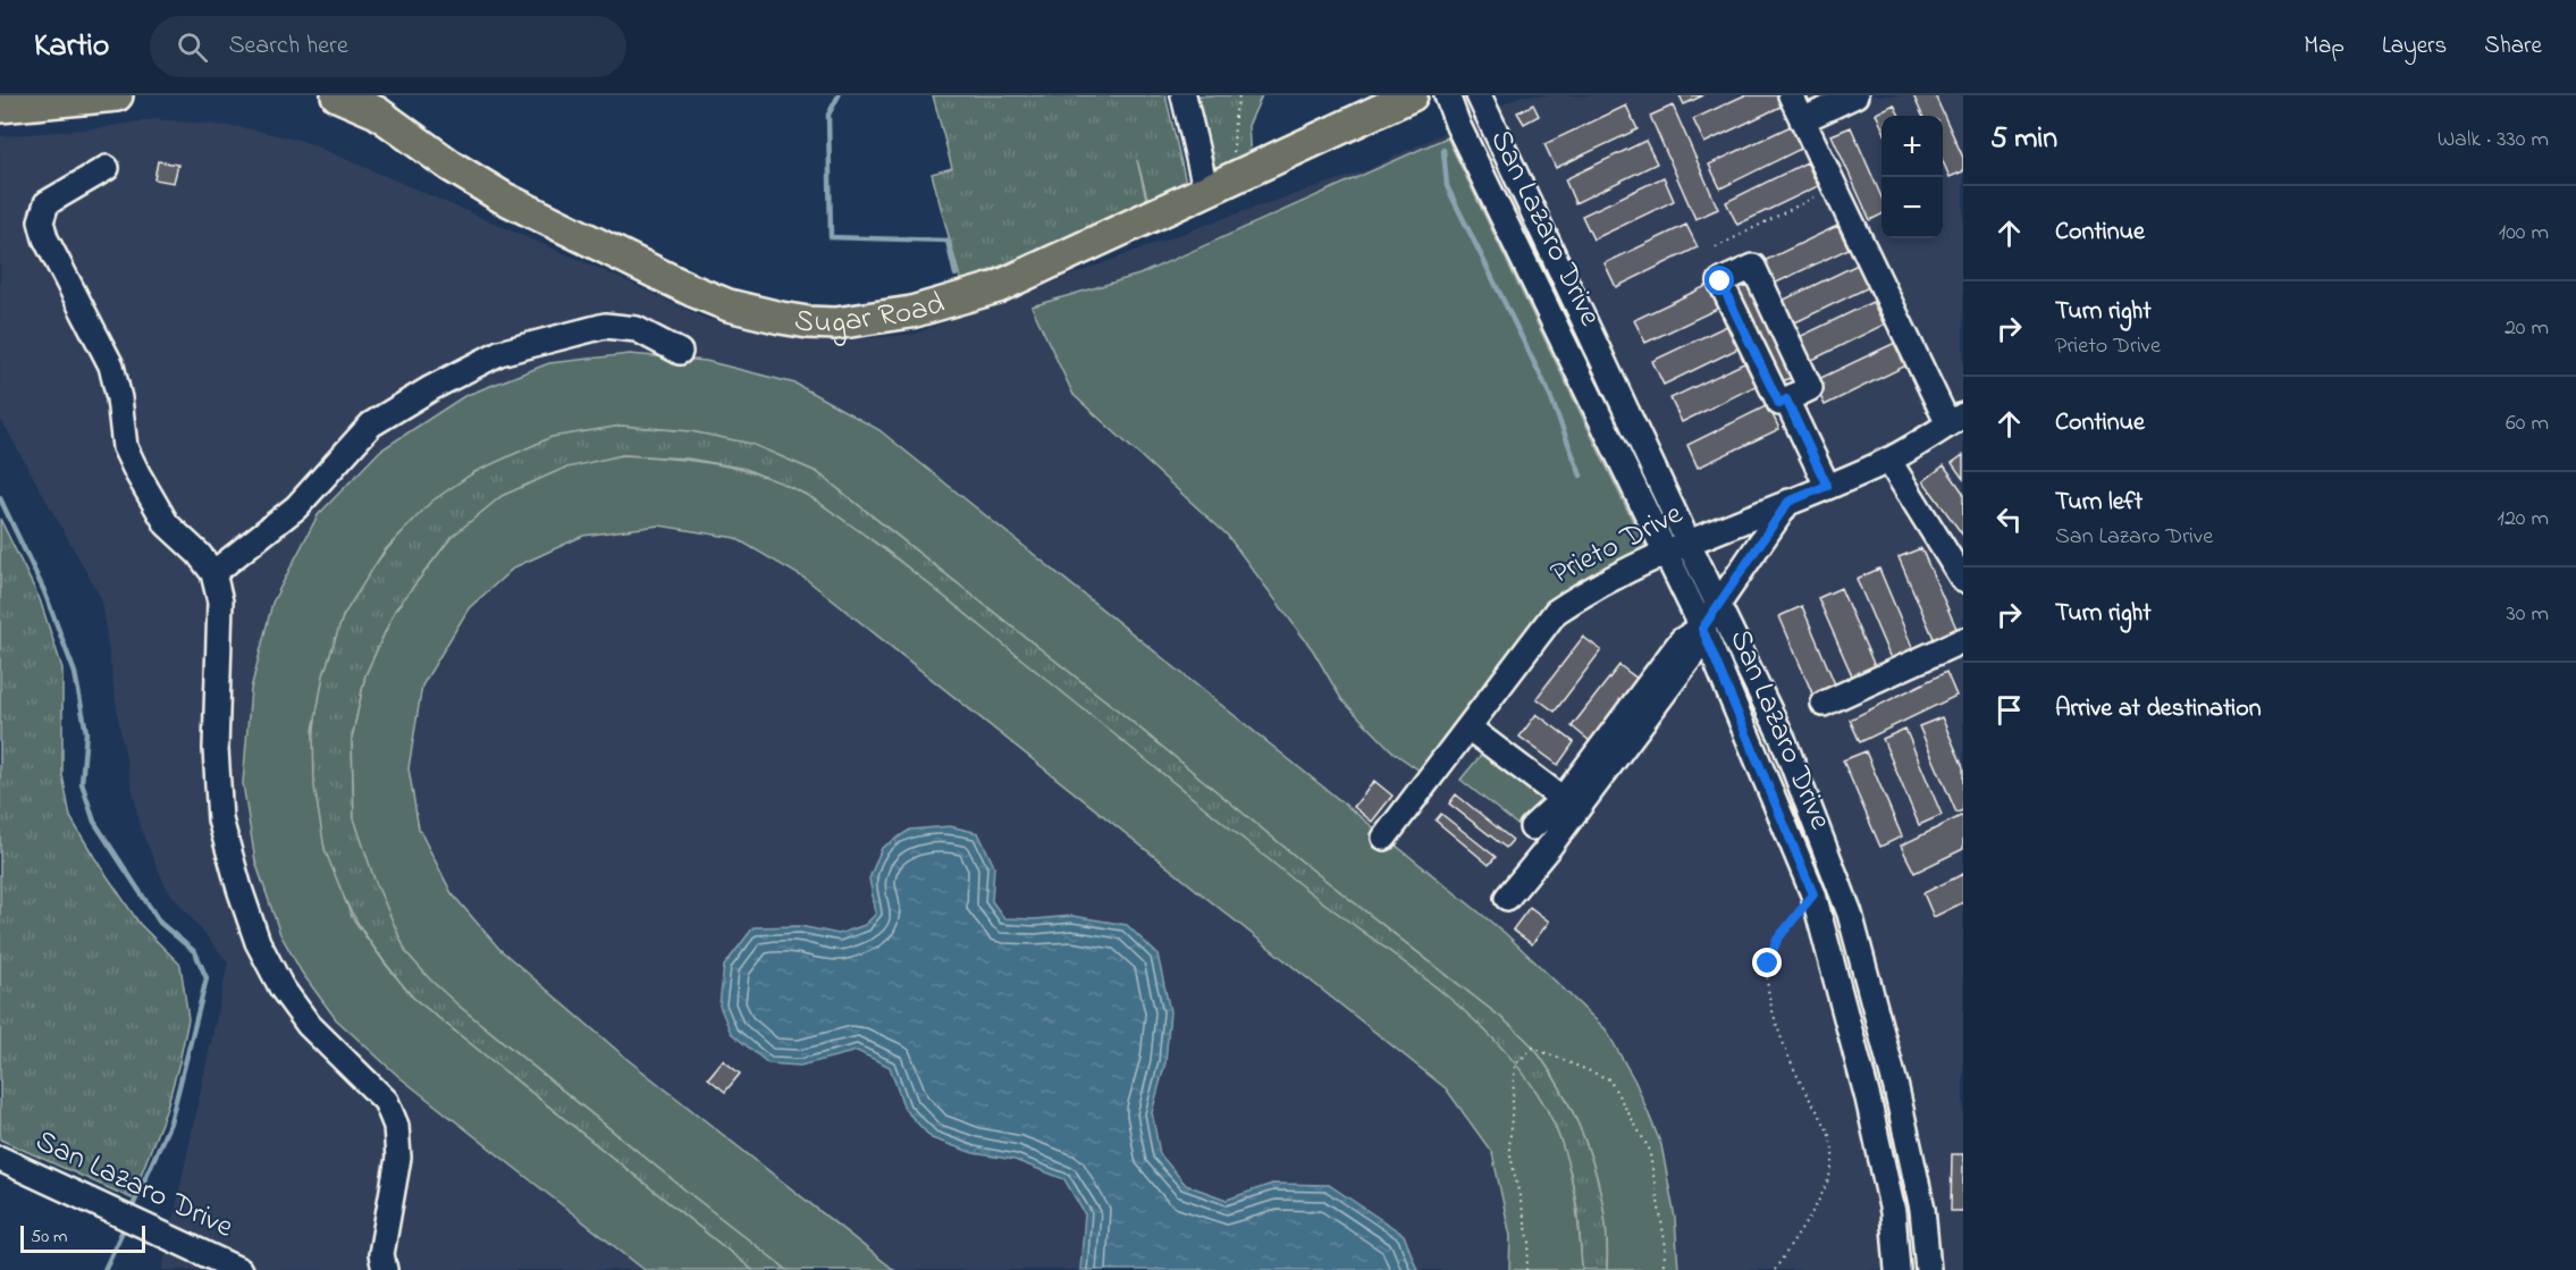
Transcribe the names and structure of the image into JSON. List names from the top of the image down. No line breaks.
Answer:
{"streets":{"main road":["Sugar Road"],"street":["San Lazaro Drive","Prieto Drive"]},"crossings":[["San Lazaro Drive","Prieto Drive"]],"scale_bar":"50 m","page":{"header":"Kartio","search":"Search here","nav":["Map","Layers","Share"],"heading":["5 min","Walk · 330 m"],"map_buttons":["+","−"],"list":[["Continue","100 m"],["Turn right","Prieto Drive","20 m"],["Continue","60 m"],["Turn left","San Lazaro Drive","120 m"],["Turn right","30 m"],"Arrive at destination"],"scale":"50 m"}}
